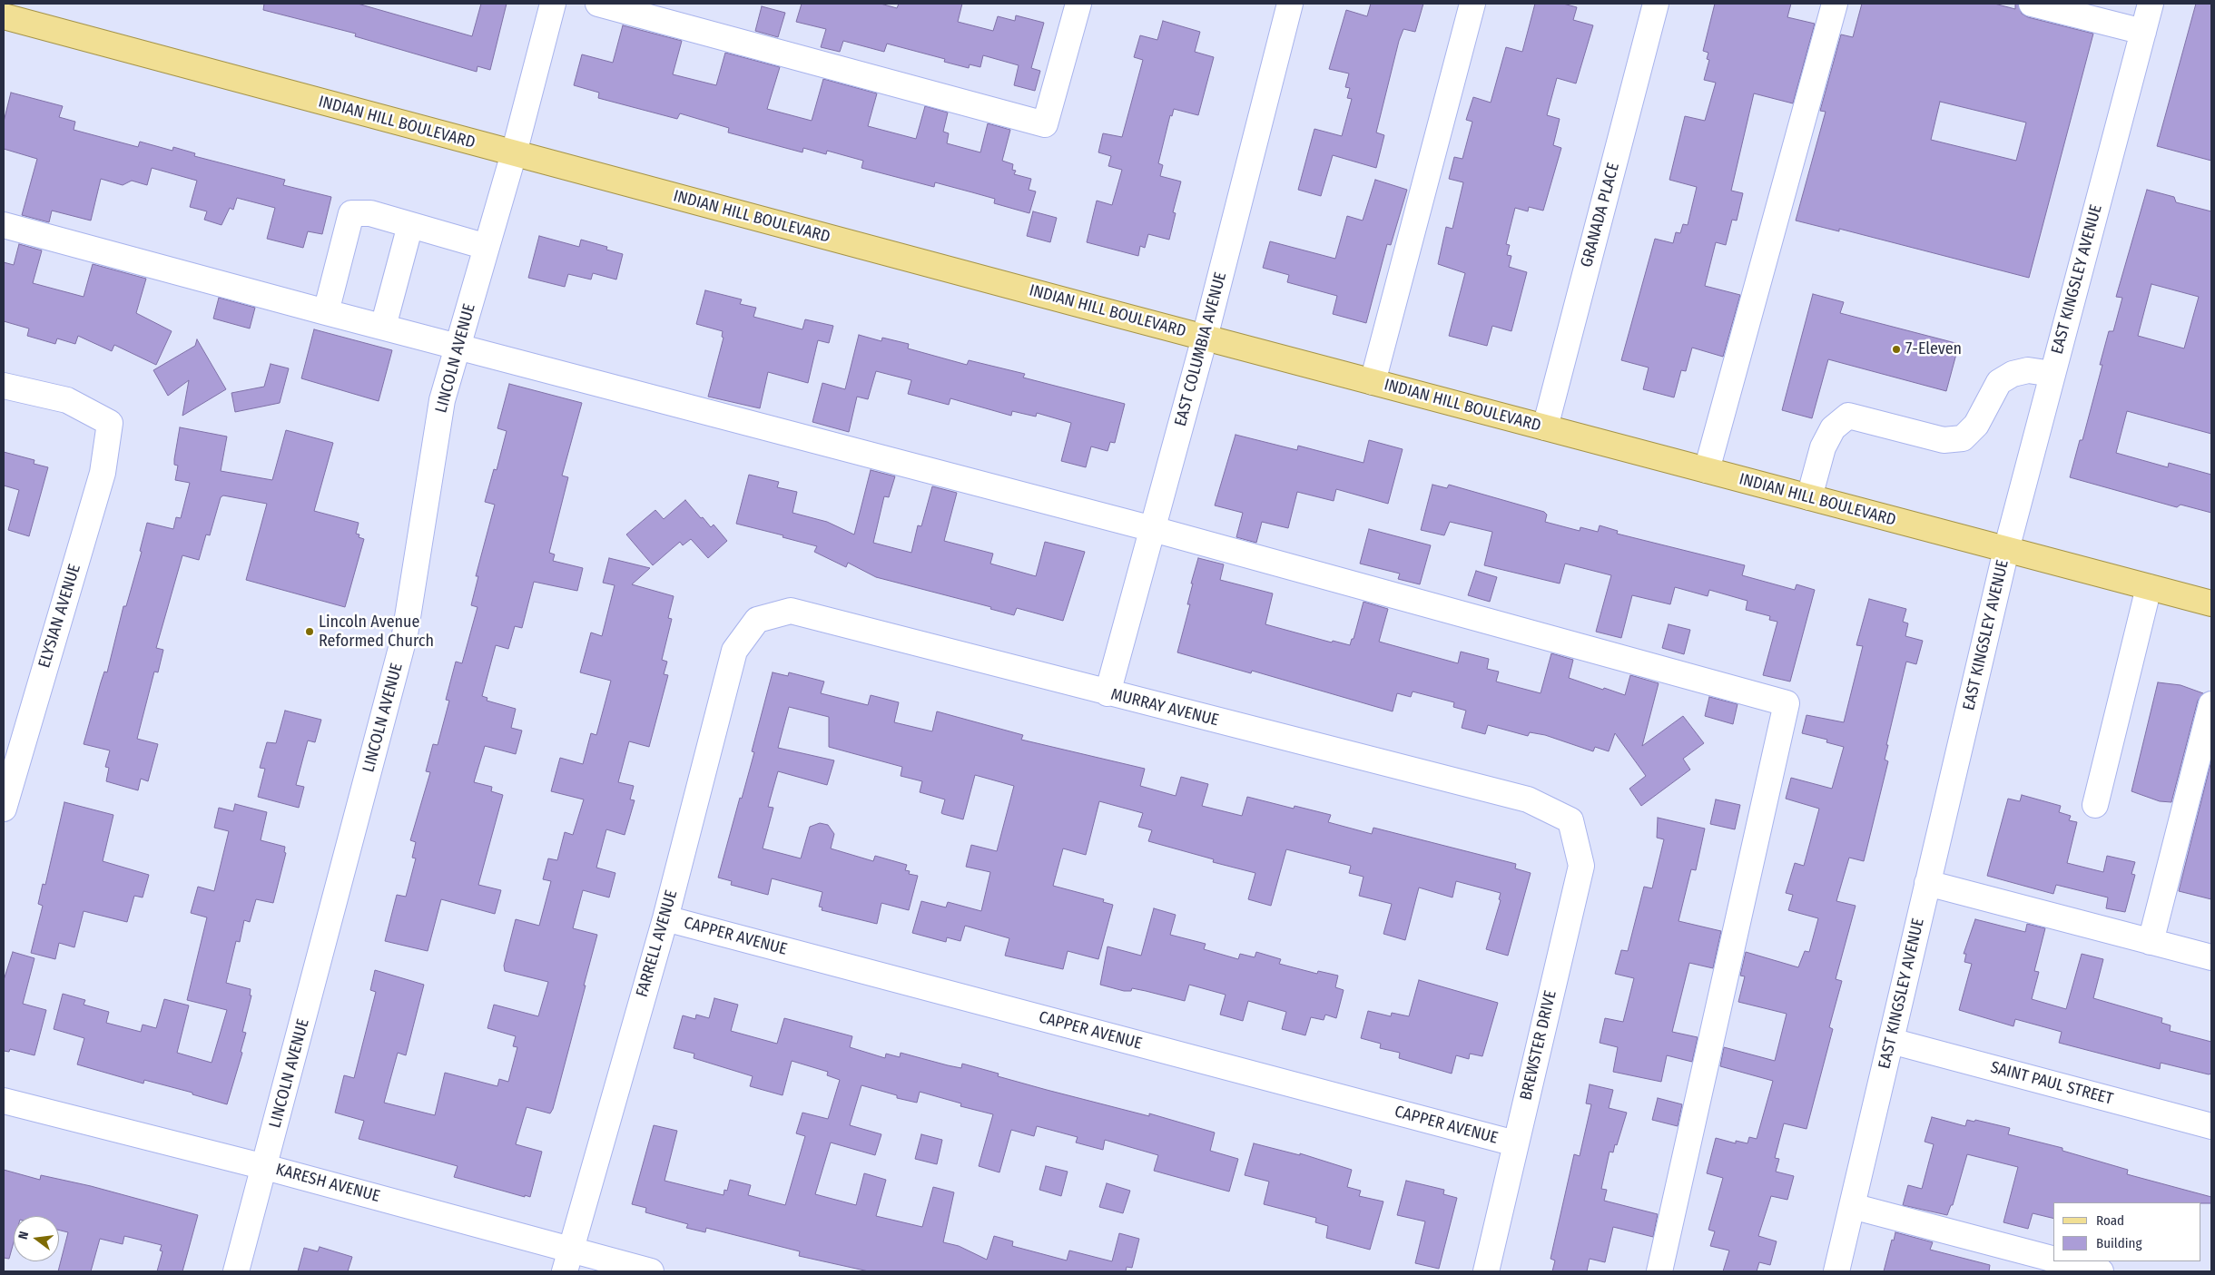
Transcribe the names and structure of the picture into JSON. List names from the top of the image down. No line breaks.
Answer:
{"streets":{"main road":["INDIAN HILL BOULEVARD"],"street":["GRANADA PLACE","EAST KINGSLEY AVENUE","EAST COLUMBIA AVENUE","LINCOLN AVENUE","ELYSIAN AVENUE","MURRAY AVENUE","CAPPER AVENUE","FARRELL AVENUE","BREWSTER DRIVE","SAINT PAUL STREET","KARESH AVENUE"]},"crossings":[["INDIAN HILL BOULEVARD","GRANADA PLACE"],["INDIAN HILL BOULEVARD","EAST KINGSLEY AVENUE"],["INDIAN HILL BOULEVARD","EAST COLUMBIA AVENUE"],["INDIAN HILL BOULEVARD","LINCOLN AVENUE"],["EAST KINGSLEY AVENUE","SAINT PAUL STREET"],["EAST COLUMBIA AVENUE","MURRAY AVENUE"],["LINCOLN AVENUE","KARESH AVENUE"],["MURRAY AVENUE","FARRELL AVENUE"],["MURRAY AVENUE","BREWSTER DRIVE"],["CAPPER AVENUE","FARRELL AVENUE"],["CAPPER AVENUE","BREWSTER DRIVE"],["FARRELL AVENUE","KARESH AVENUE"]],"places":["7-Eleven","Lincoln Avenue Reformed Church"],"legend":["Road","Building"],"north":"left"}
